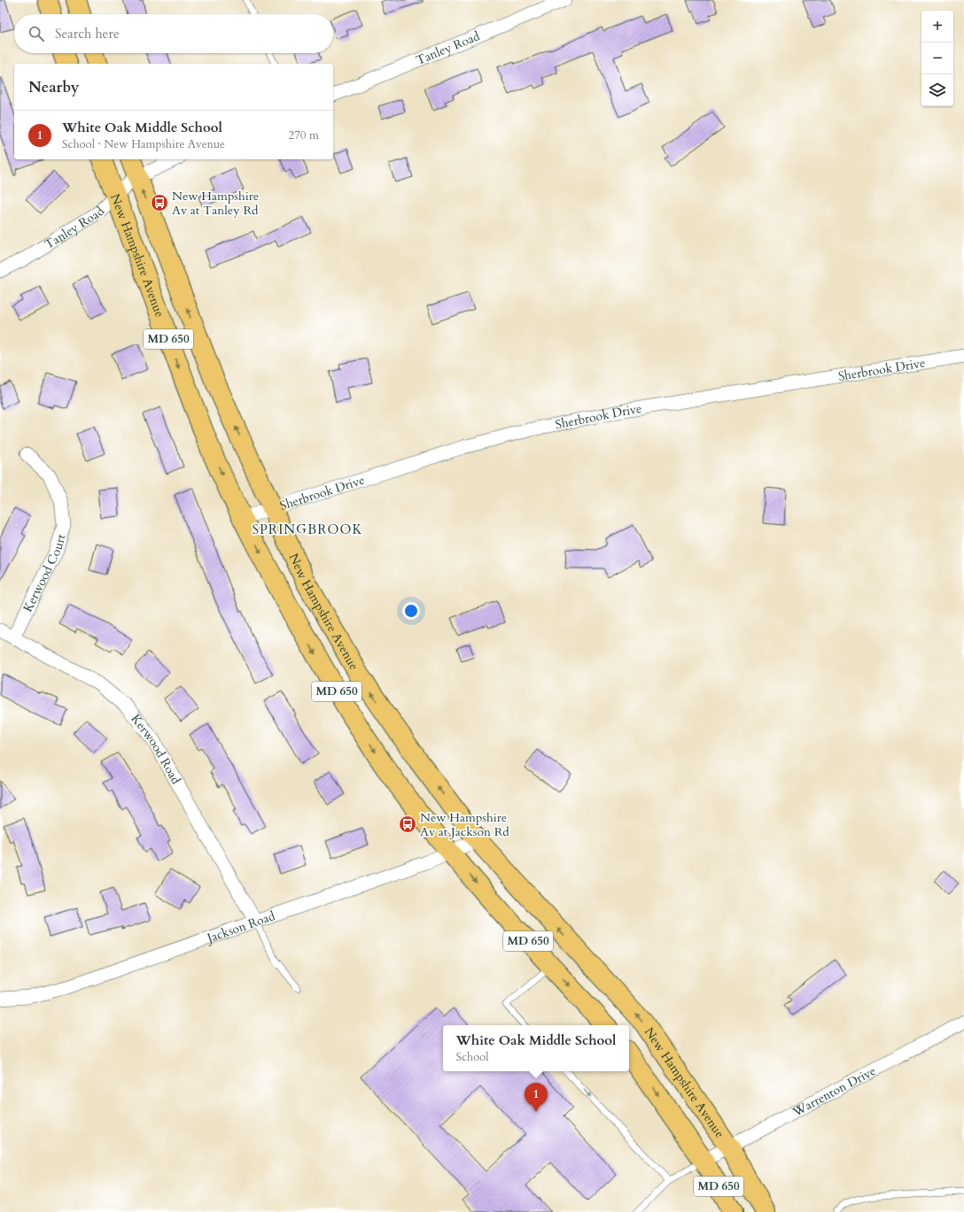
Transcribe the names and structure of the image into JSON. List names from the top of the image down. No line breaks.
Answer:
{"streets":{"main road":["New Hampshire Avenue","MD 650"],"street":["Tanley Road","Sherbrook Drive","Kerwood Court","Kerwood Road","Jackson Road","Warrenton Drive"]},"crossings":[["Tanley Road","New Hampshire Avenue"],["New Hampshire Avenue","Sherbrook Drive"],["New Hampshire Avenue","Jackson Road"],["New Hampshire Avenue","Warrenton Drive"],["MD 650","Warrenton Drive"],["Kerwood Court","Kerwood Road"],["Kerwood Road","Jackson Road"]],"districts":["SPRINGBROOK"],"places":{"bus stop":["New Hampshire Av at Tanley Rd","New Hampshire Av at Jackson Rd"]},"page":{"map_buttons":["+","−"],"search":"Search here","heading":"Nearby","list":[{"mark":"1","name":"White Oak Middle School","note":"School · New Hampshire Avenue","value":"270 m"}],"popup":["White Oak Middle School","School"],"pins":"1"}}
